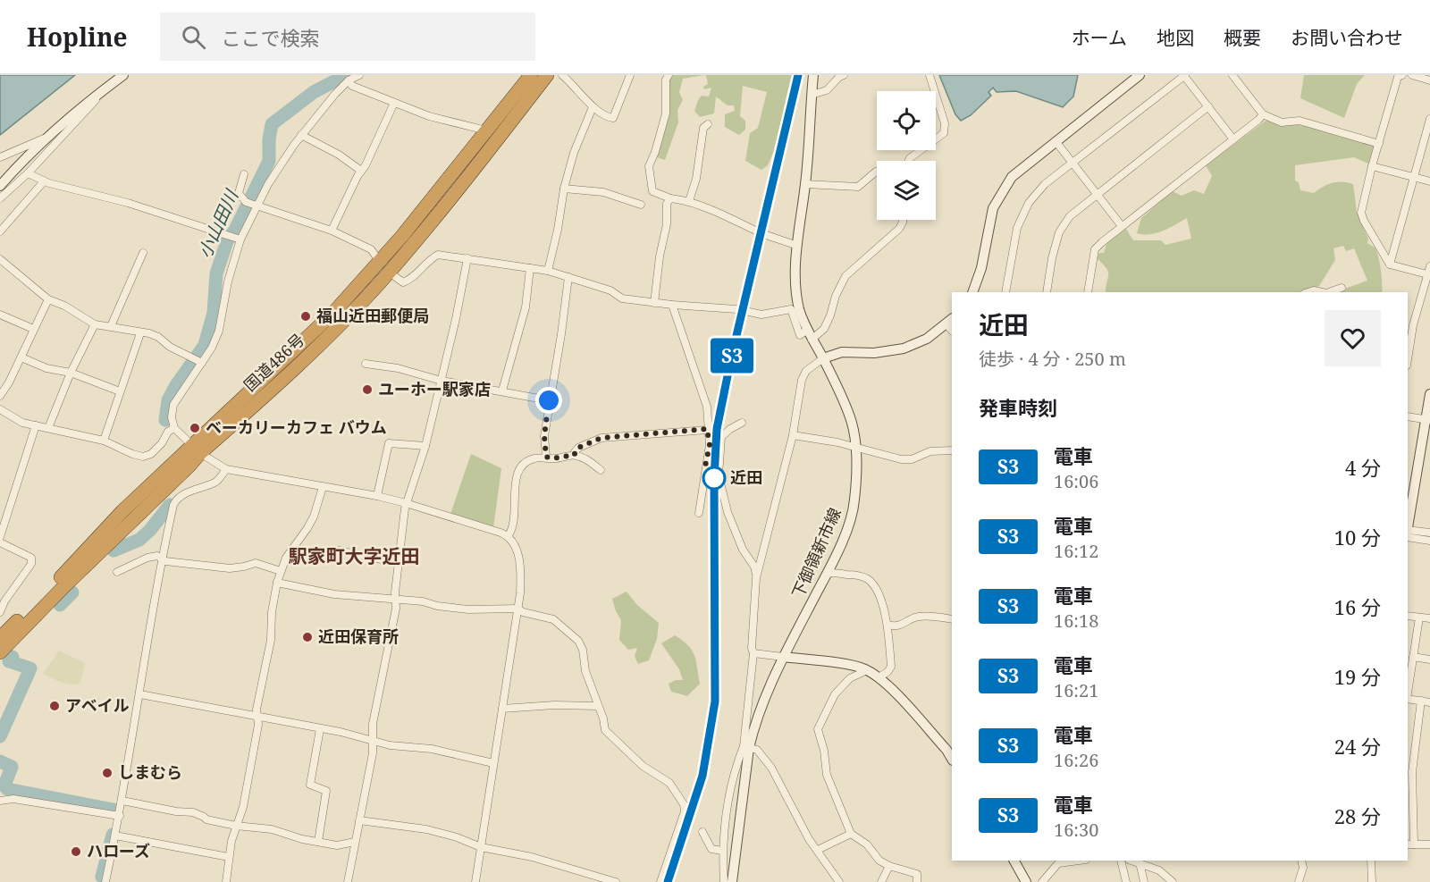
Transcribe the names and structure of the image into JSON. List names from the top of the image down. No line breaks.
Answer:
{"streets":{"highway":["国道486号"],"street":["下御領新市線"]},"districts":["駅家町大字近田"],"water":["小山田川"],"places":["福山近田郵便局","ユーホー駅家店","ベーカリーカフェ バウム","近田","近田保育所","アベイル","しまむら","ハローズ"],"page":{"header":"Hopline","search":"ここで検索","nav":["ホーム","地図","概要","お問い合わせ"],"on_map":"S3","heading":[["近田","徒歩 · 4 分 · 250 m"],"発車時刻"],"list":[{"mark":"S3","name":"電車","note":"16:06","value":"4 分"},{"mark":"S3","name":"電車","note":"16:12","value":"10 分"},{"mark":"S3","name":"電車","note":"16:18","value":"16 分"},{"mark":"S3","name":"電車","note":"16:21","value":"19 分"},{"mark":"S3","name":"電車","note":"16:26","value":"24 分"},{"mark":"S3","name":"電車","note":"16:30","value":"28 分"}]}}
